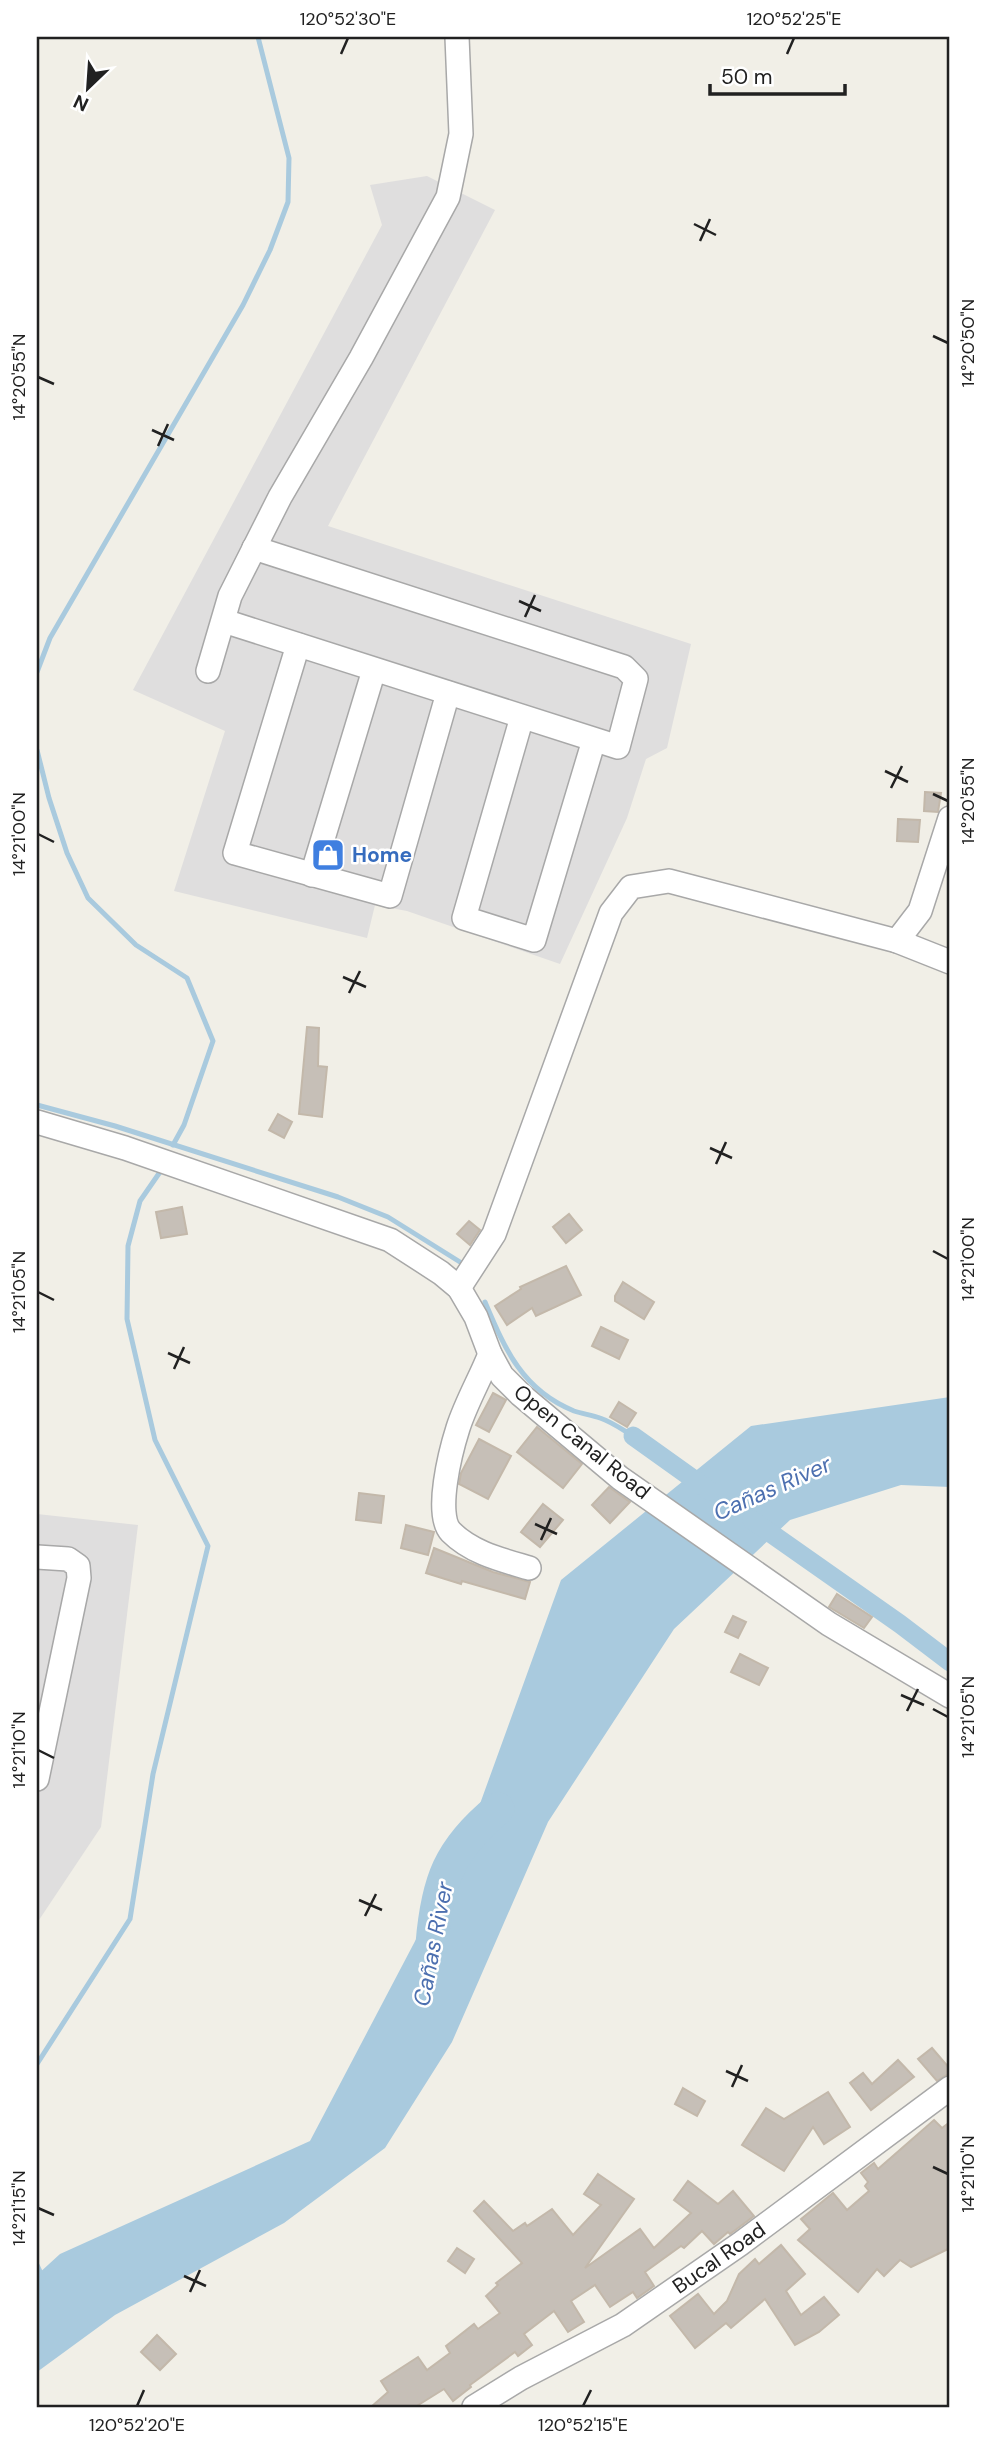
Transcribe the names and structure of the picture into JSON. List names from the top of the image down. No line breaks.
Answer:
{"streets":{"street":["Open Canal Road","Bucal Road"]},"water":["Cañas River"],"places":{"shop":["Home"]},"scale_bar":"50 m","north":"bottom left","coordinates":["120°52'30\"E","120°52'25\"E","14°20'50\"N","14°20'55\"N","14°21'00\"N","14°21'05\"N","14°21'10\"N","14°21'15\"N","120°52'20\"E","120°52'15\"E"]}
